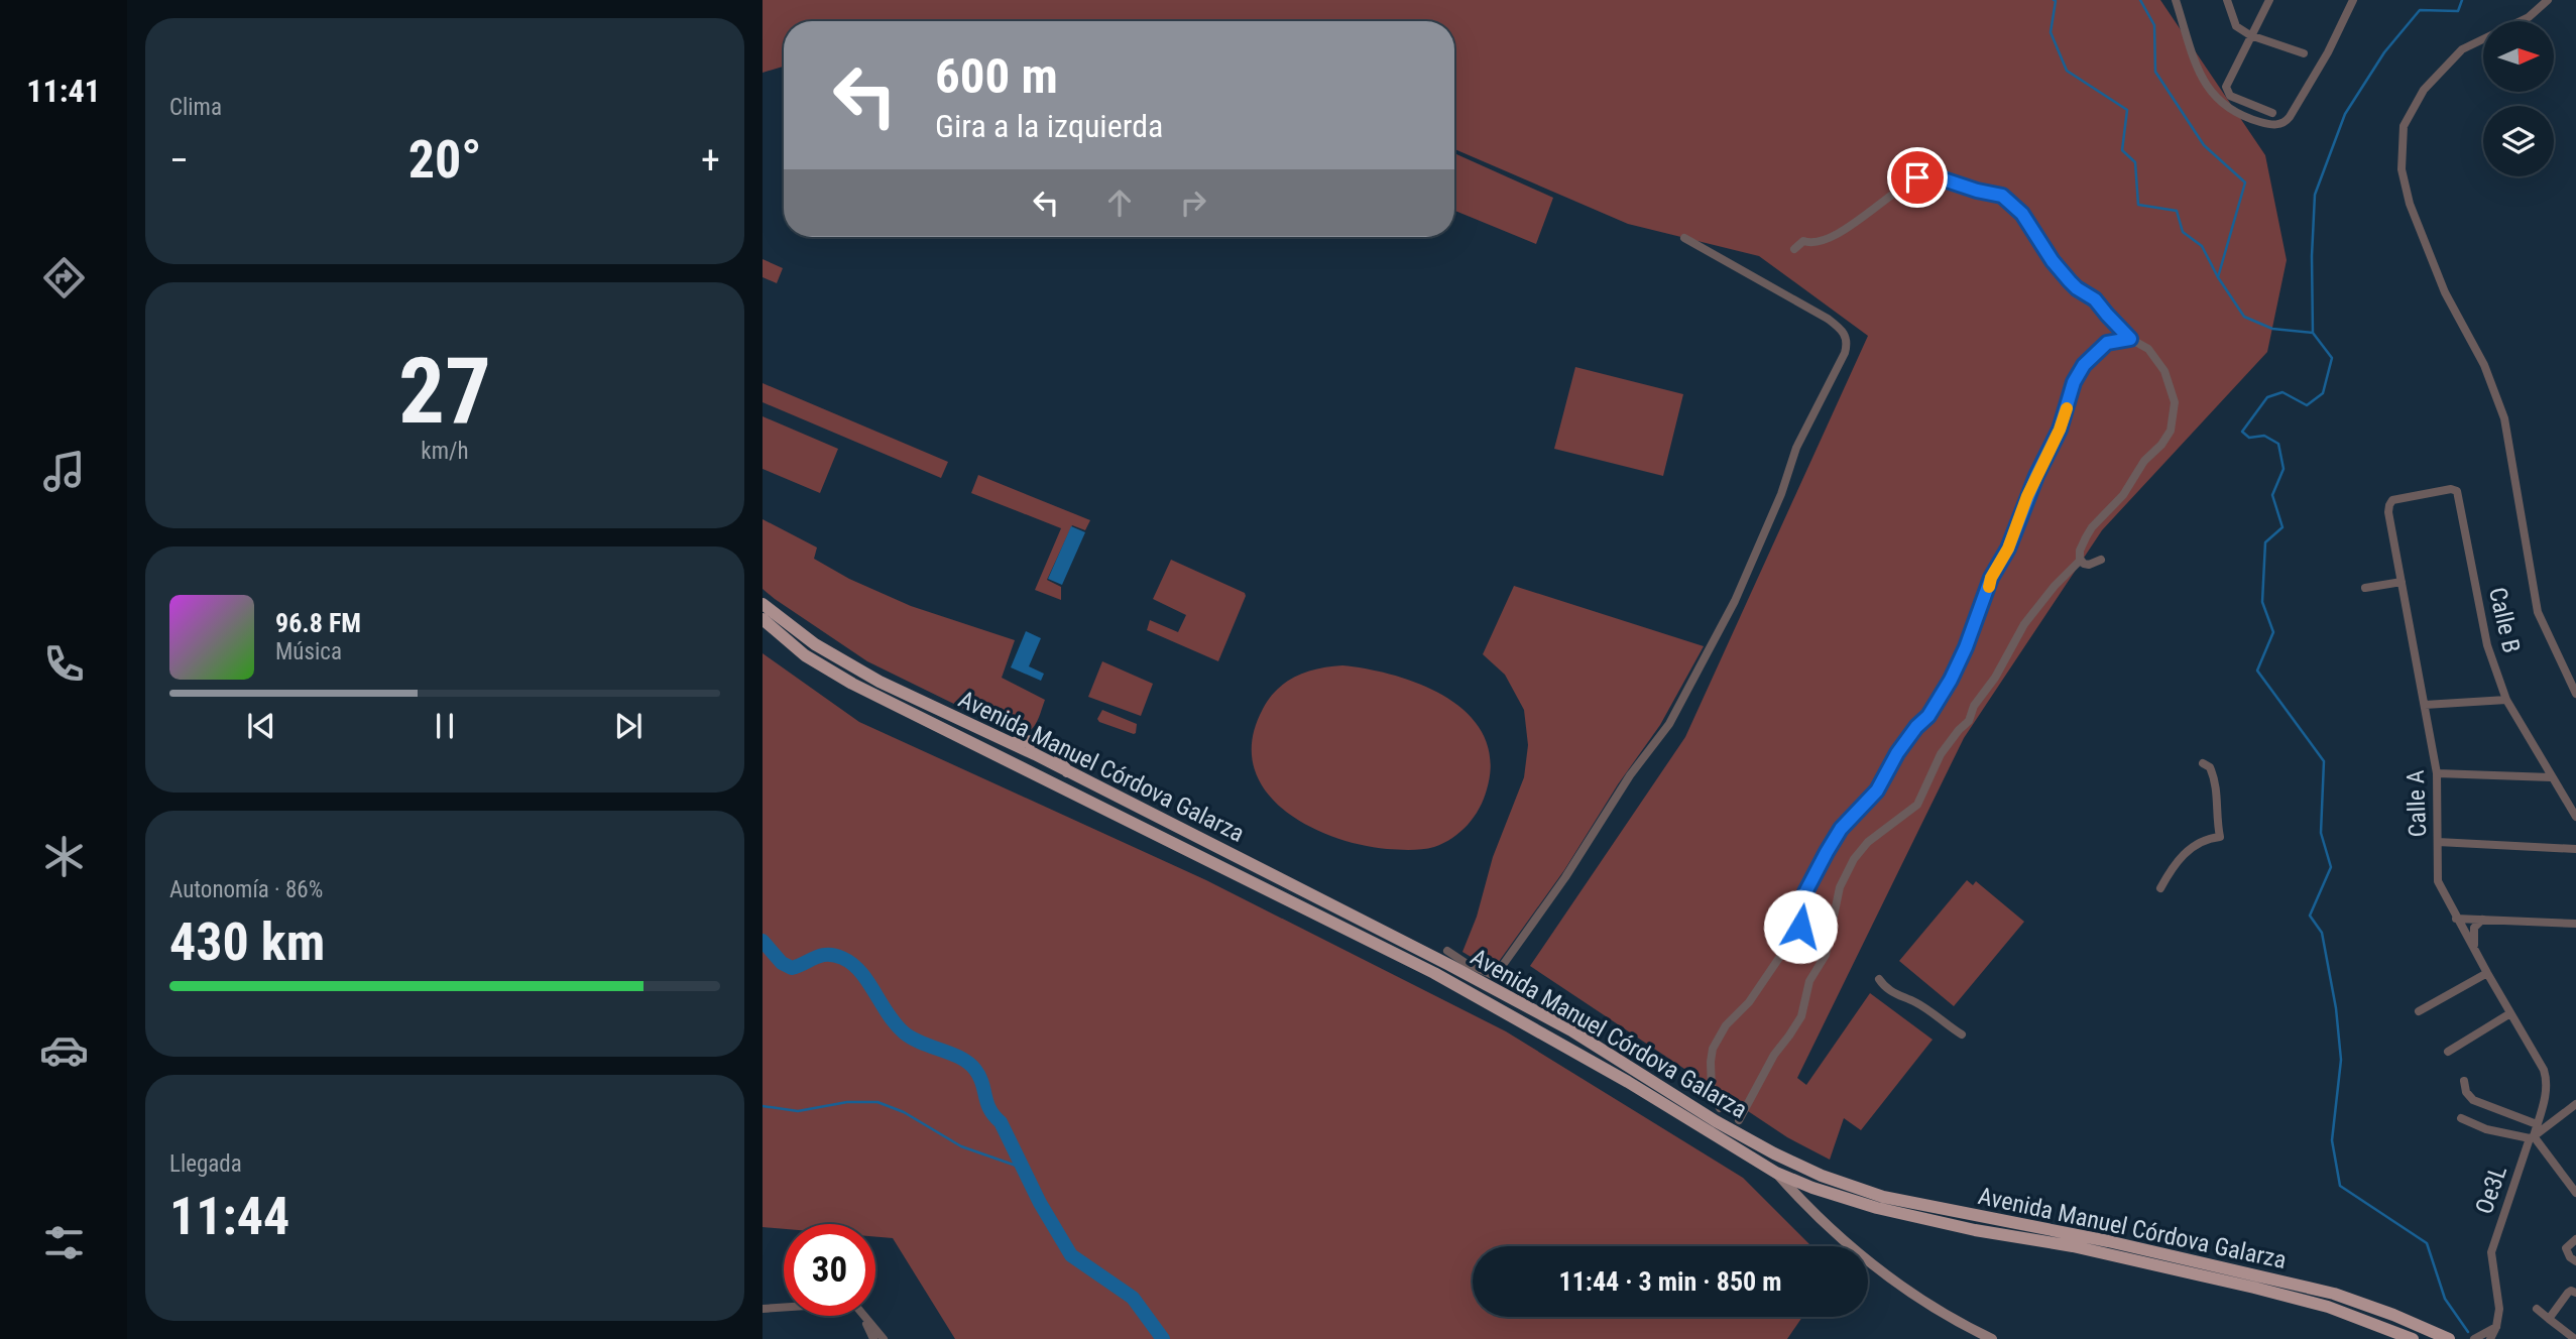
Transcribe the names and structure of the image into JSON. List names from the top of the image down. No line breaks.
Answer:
{"streets":{"main road":["Avenida Manuel Córdova Galarza"],"street":["Calle B","Calle A","Oe3L"]},"crossings":[["Calle B","Calle A"],["Calle A","Oe3L"]],"north":"right","page":{"tabs":"11:41","tile":["Clima",["27","km/h"],["Autonomía · 86%","430 km"],["Llegada","11:44"]],"turn":["600 m","Gira a la izquierda"],"heat":["−","20°","+"],"song":["96.8 FM","Música"],"limit":"30","trip":"11:44 · 3 min · 850 m"}}
